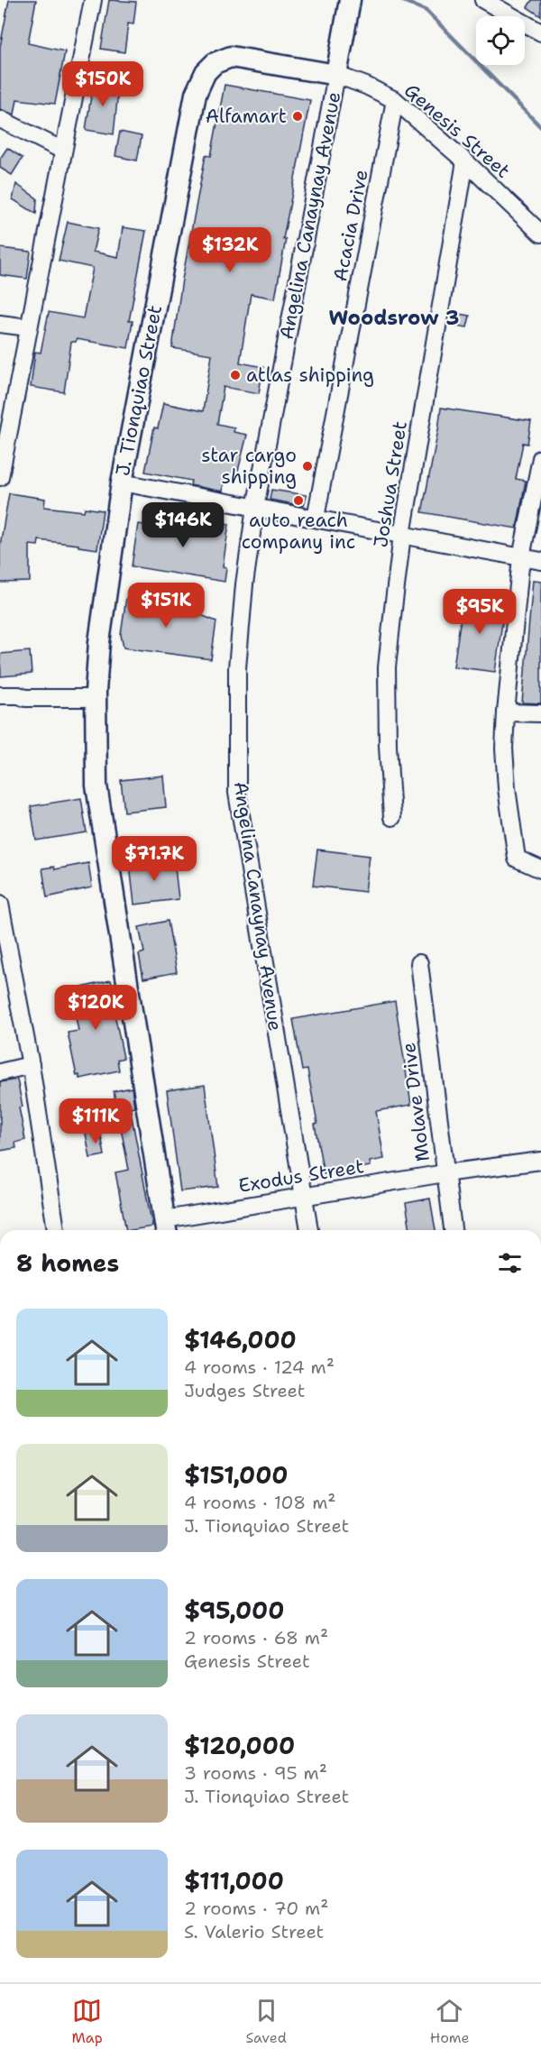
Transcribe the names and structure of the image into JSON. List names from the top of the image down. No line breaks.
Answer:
{"streets":{"main road":["Angelina Canaynay Avenue","J. Tionquiao Street"],"street":["Genesis Street","Acacia Drive","Joshua Street","Molave Drive","Exodus Street"]},"crossings":[["Genesis Street","Angelina Canaynay Avenue"],["Genesis Street","Acacia Drive"],["Genesis Street","J. Tionquiao Street"],["Genesis Street","Joshua Street"],["Angelina Canaynay Avenue","J. Tionquiao Street"],["Angelina Canaynay Avenue","Exodus Street"],["J. Tionquiao Street","Exodus Street"],["Molave Drive","Exodus Street"]],"districts":["Woodsrow 3"],"places":["Alfamart","atlas shipping","star cargo shipping","auto reach company inc"],"page":{"price":["$150K","$132K","$146K","$151K","$95K","$71.7K","$120K","$111K"],"heading":"8 homes","list":[{"name":"$146,000","note":"4 rooms · 124 m² · Judges Street"},{"name":"$151,000","note":"4 rooms · 108 m² · J. Tionquiao Street"},{"name":"$95,000","note":"2 rooms · 68 m² · Genesis Street"},{"name":"$120,000","note":"3 rooms · 95 m² · J. Tionquiao Street"},{"name":"$111,000","note":"2 rooms · 70 m² · S. Valerio Street"}],"tabs":["Map","Saved","Home"]}}
